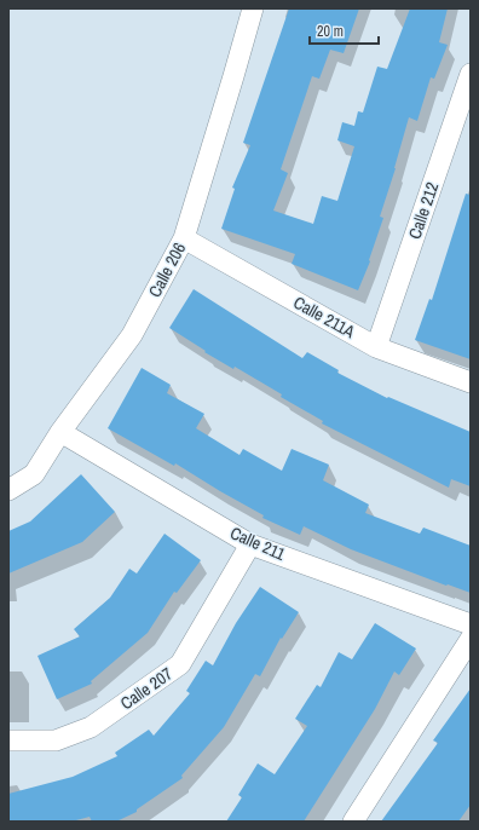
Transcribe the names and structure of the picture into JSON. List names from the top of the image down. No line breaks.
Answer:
{"streets":{"street":["Calle 212","Calle 206","Calle 211A","Calle 211","Calle 207"]},"crossings":[["Calle 212","Calle 211A"],["Calle 206","Calle 211A"],["Calle 206","Calle 211"],["Calle 211","Calle 207"]],"scale_bar":"20 m"}
